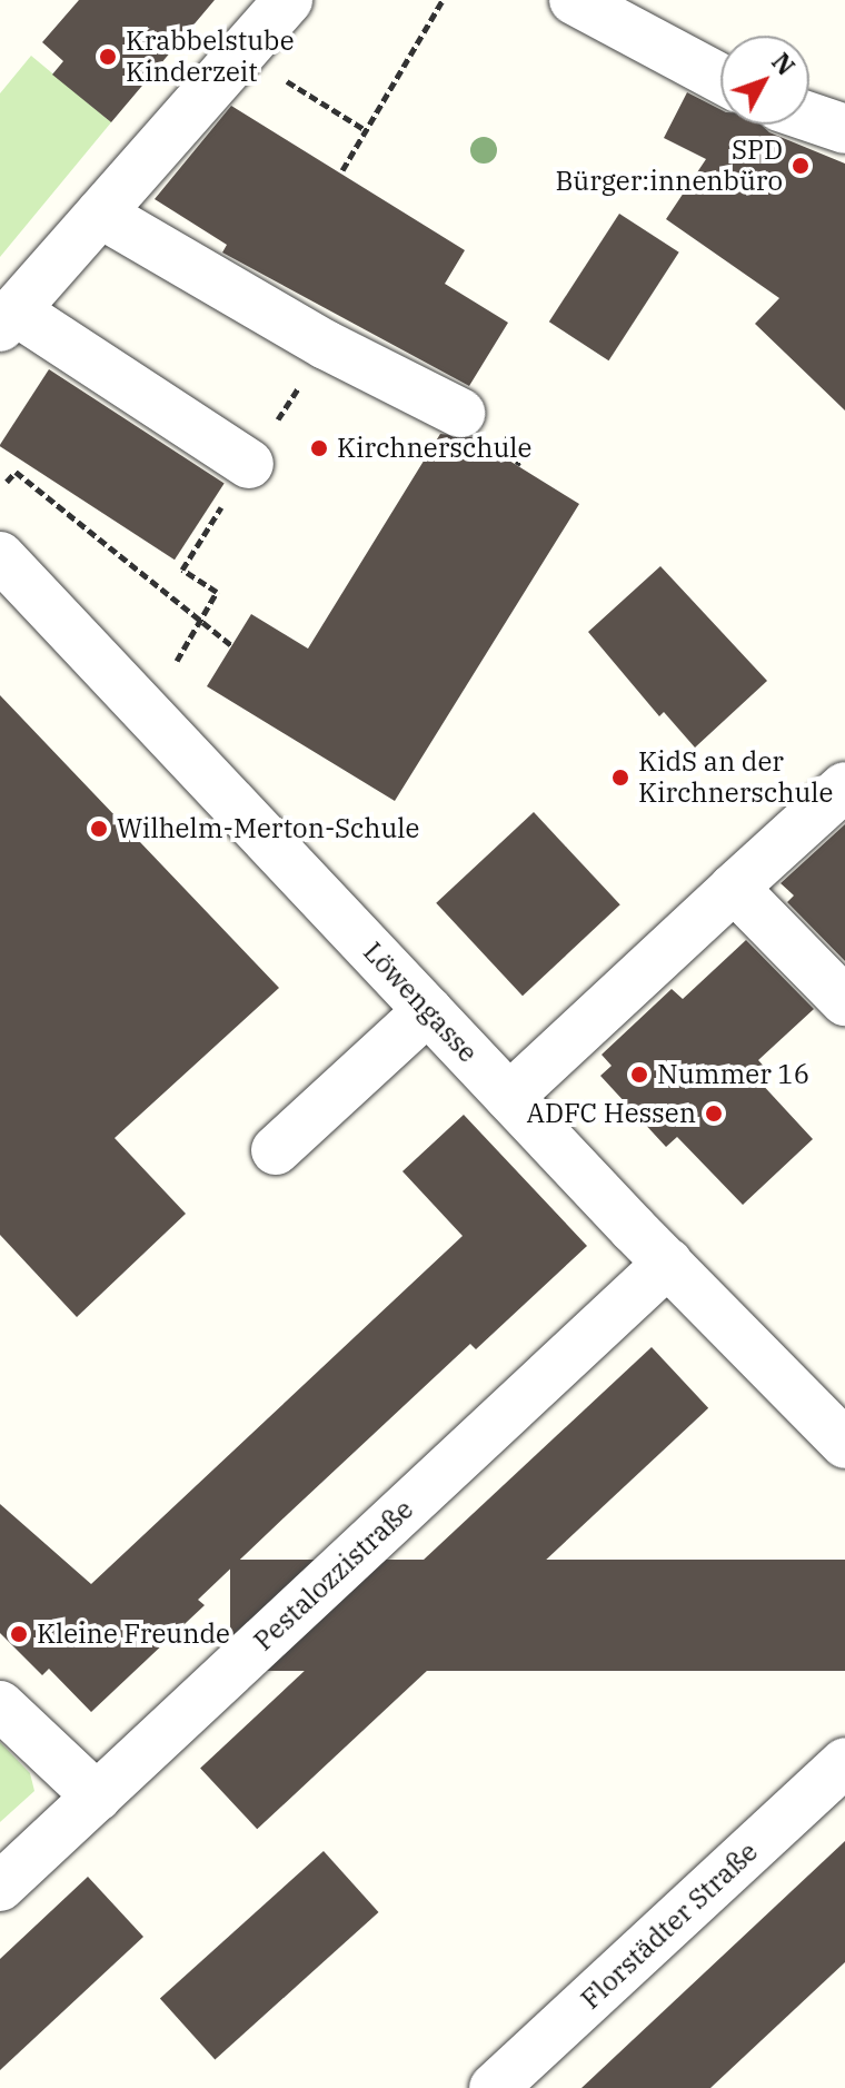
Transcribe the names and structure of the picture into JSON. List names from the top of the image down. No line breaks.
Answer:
{"streets":{"street":["Löwengasse","Pestalozzistraße","Florstädter Straße"]},"crossings":[["Löwengasse","Pestalozzistraße"]],"places":["Krabbelstube Kinderzeit","SPD Bürger:innenbüro","Kirchnerschule","KidS an der Kirchnerschule","Wilhelm-Merton-Schule","Nummer 16","ADFC Hessen","Kleine Freunde"],"north":"top right"}
